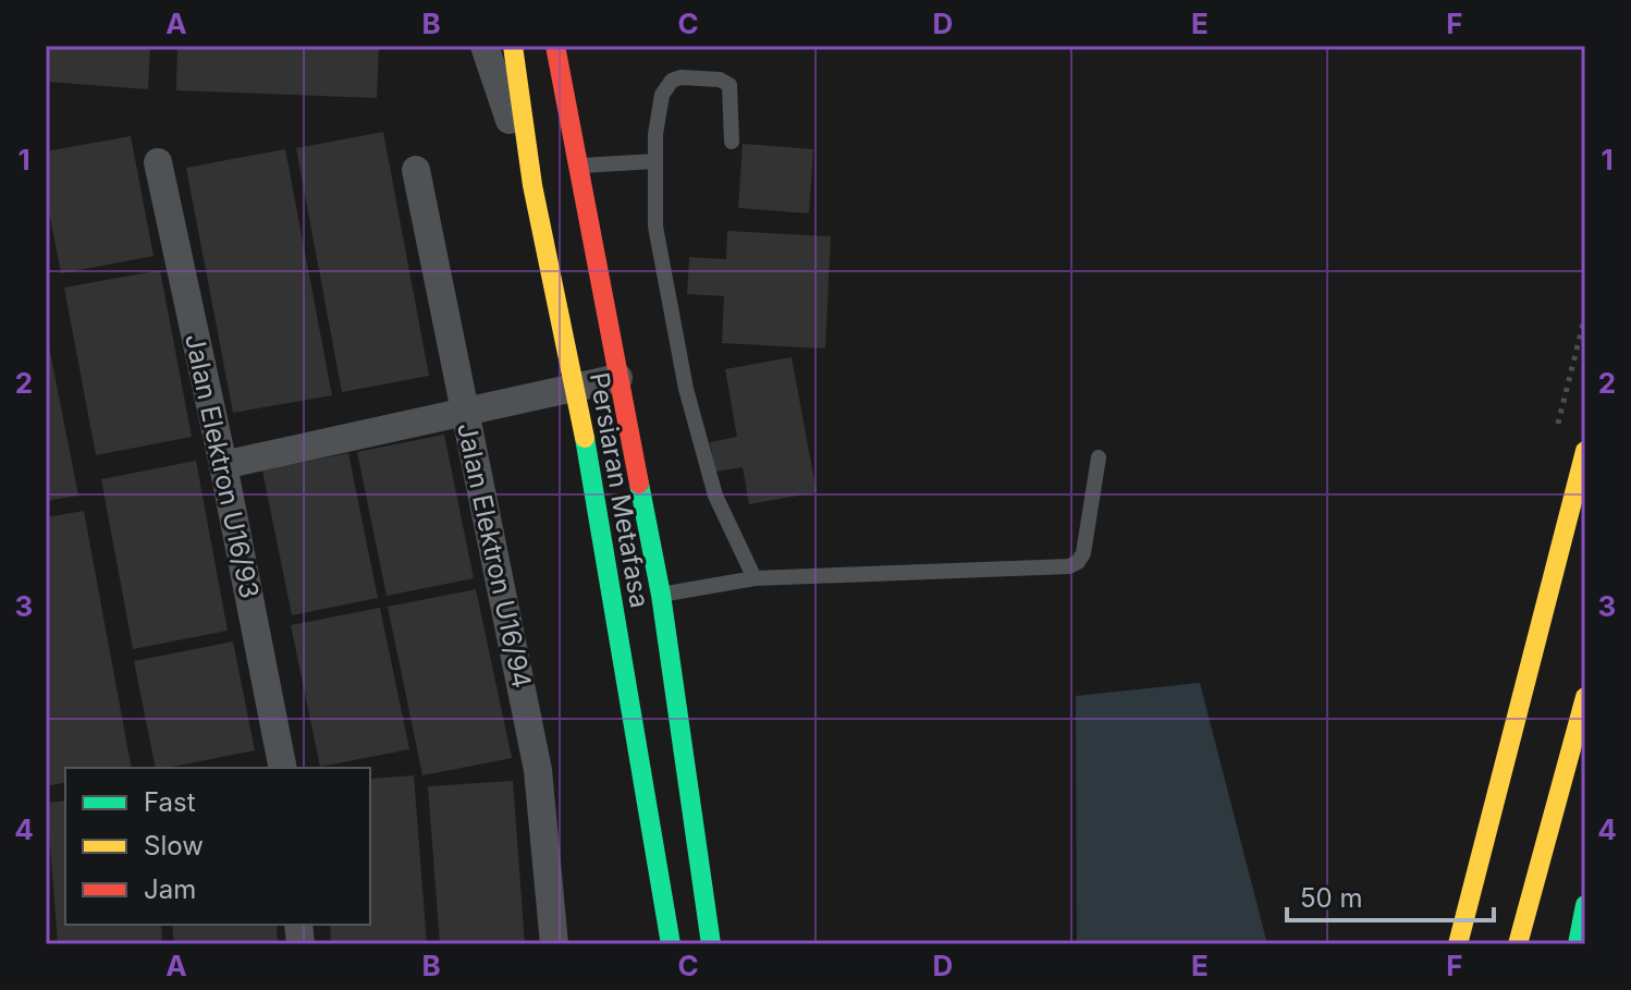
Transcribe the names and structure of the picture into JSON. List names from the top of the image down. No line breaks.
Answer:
{"streets":{"main road":["Persiaran Metafasa"],"street":["Jalan Elektron U16/93","Jalan Elektron U16/94"]},"legend":["Fast","Slow","Jam"],"scale_bar":"50 m","grid":{"columns":["A","B","C","D","E","F"],"rows":["1","2","3","4"]}}
